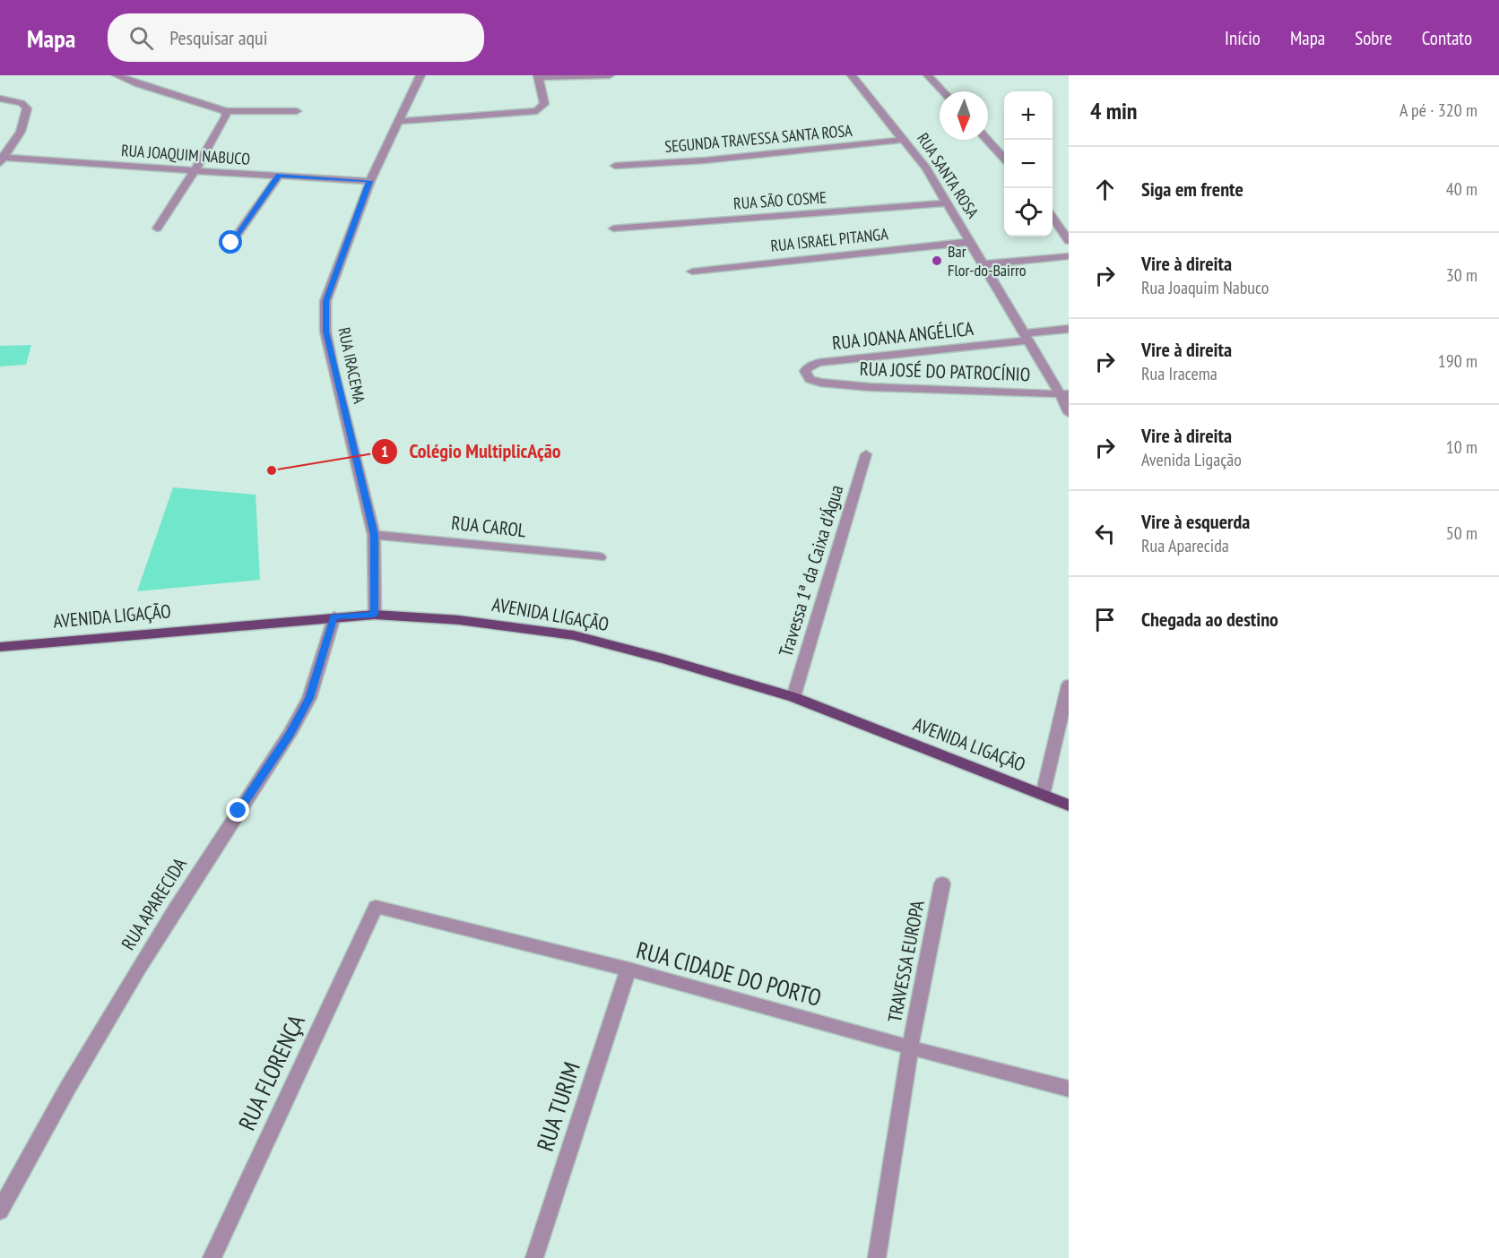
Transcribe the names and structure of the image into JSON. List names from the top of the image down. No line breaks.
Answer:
{"streets":{"main road":["AVENIDA LIGAÇÃO"],"street":["SEGUNDA TRAVESSA SANTA ROSA","RUA JOAQUIM NABUCO","RUA SANTA ROSA","RUA SÃO COSME","RUA ISRAEL PITANGA","RUA JOANA ANGÉLICA","RUA IRACEMA","RUA JOSÉ DO PATROCÍNIO","RUA CAROL","Travessa 1ª da Caixa d'Água","RUA APARECIDA","TRAVESSA EUROPA","RUA CIDADE DO PORTO","RUA FLORENÇA","RUA TURIM"]},"crossings":[["SEGUNDA TRAVESSA SANTA ROSA","RUA SANTA ROSA"],["RUA JOAQUIM NABUCO","RUA IRACEMA"],["RUA SANTA ROSA","RUA SÃO COSME"],["RUA SANTA ROSA","RUA ISRAEL PITANGA"],["RUA SANTA ROSA","RUA JOANA ANGÉLICA"],["RUA SANTA ROSA","RUA JOSÉ DO PATROCÍNIO"],["RUA JOANA ANGÉLICA","RUA JOSÉ DO PATROCÍNIO"],["RUA IRACEMA","RUA CAROL"],["RUA IRACEMA","AVENIDA LIGAÇÃO"],["Travessa 1ª da Caixa d'Água","AVENIDA LIGAÇÃO"],["AVENIDA LIGAÇÃO","RUA APARECIDA"],["TRAVESSA EUROPA","RUA CIDADE DO PORTO"],["RUA CIDADE DO PORTO","RUA FLORENÇA"],["RUA CIDADE DO PORTO","RUA TURIM"]],"places":["Bar Flor-do-Bairro","Colégio MultiplicAção"],"north":"bottom","page":{"header":"Mapa","search":"Pesquisar aqui","nav":["Início","Mapa","Sobre","Contato"],"heading":["4 min","A pé · 320 m"],"map_buttons":["+","−"],"list":[["Siga em frente","40 m"],["Vire à direita","Rua Joaquim Nabuco","30 m"],["Vire à direita","Rua Iracema","190 m"],["Vire à direita","Avenida Ligação","10 m"],["Vire à esquerda","Rua Aparecida","50 m"],"Chegada ao destino"]}}
